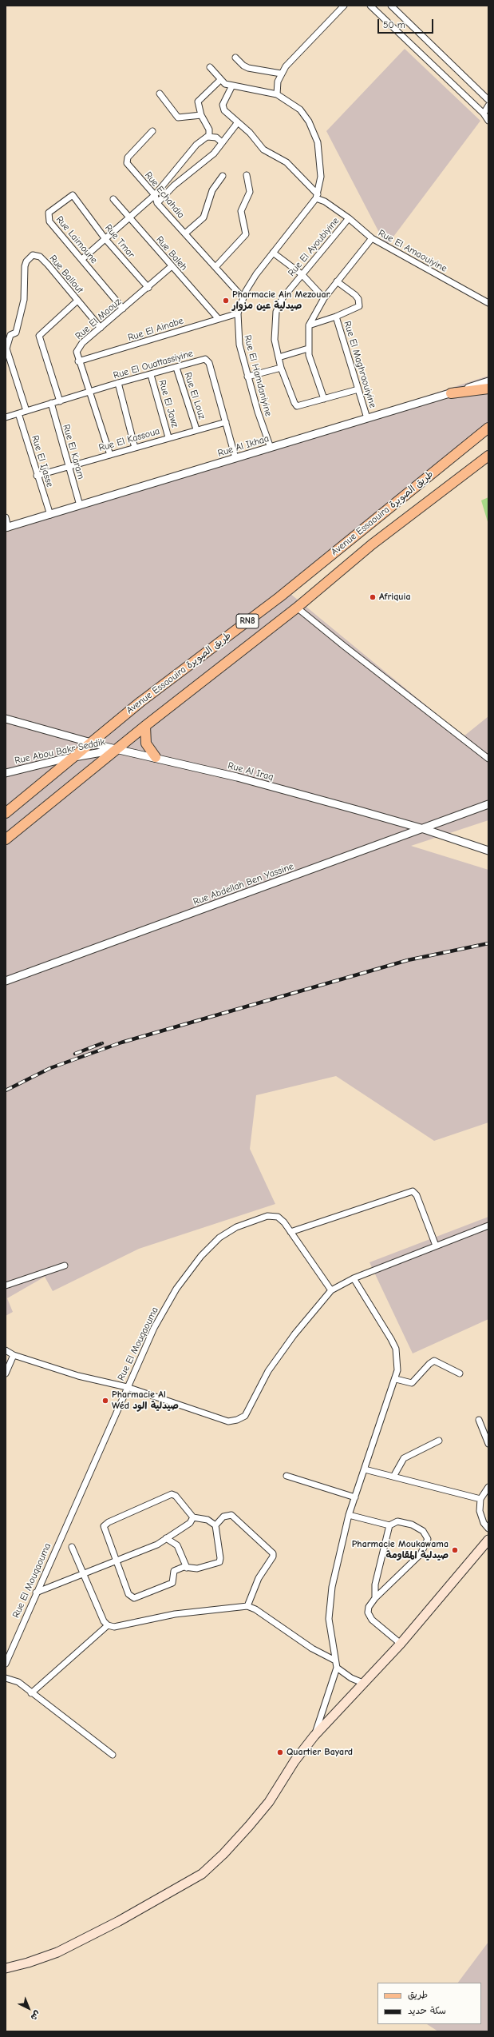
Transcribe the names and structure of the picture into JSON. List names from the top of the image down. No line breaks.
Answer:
{"streets":{"main road":["Avenue Essaouira طريق الصويرة","RN8"],"street":["Rue Echahdia","Rue Laimoune","Rue Tmar","Rue El Ayoubiyine","Rue El Amaouiyine","Rue Baleh","Rue Ballout","Rue El Maouz","Rue El Ainabe","Rue El Ouattassiyine","Rue El Maghraouiyine","Rue El Hamdaniyine","Rue El Louz","Rue El Jawz","Rue El Kassoua","Rue Al Ikhaa","Rue El Karam","Rue El Ijasse","Rue Abou Bakr Seddik","Rue Al Iraq","Rue Abdellah Ben Yassine","Rue El Mouqaouma"]},"crossings":[["Rue Echahdia","Rue El Hamdaniyine"],["Rue Laimoune","Rue Tmar"],["Rue Laimoune","Rue El Maouz"],["Rue Tmar","Rue El Maouz"],["Rue El Ayoubiyine","Rue El Amaouiyine"],["Rue El Ayoubiyine","Rue El Maghraouiyine"],["Rue El Amaouiyine","Rue El Hamdaniyine"],["Rue Baleh","Rue El Maouz"],["Rue Baleh","Rue El Ainabe"],["Rue Ballout","Rue El Maouz"],["Rue El Maouz","Rue El Ainabe"],["Rue El Maouz","Rue El Ouattassiyine"],["Rue El Maouz","Rue El Kassoua"],["Rue El Ainabe","Rue El Hamdaniyine"],["Rue El Ouattassiyine","Rue El Louz"],["Rue El Ouattassiyine","Rue El Jawz"],["Rue El Ouattassiyine","Rue El Kassoua"],["Rue El Ouattassiyine","Rue Al Ikhaa"],["Rue El Ouattassiyine","Rue El Karam"],["Rue El Ouattassiyine","Rue El Ijasse"],["Rue El Maghraouiyine","Rue Al Ikhaa"],["Rue El Hamdaniyine","Rue Al Ikhaa"],["Rue El Louz","Rue El Kassoua"],["Rue El Jawz","Rue El Kassoua"],["Rue El Kassoua","Rue El Karam"],["Rue El Kassoua","Rue El Ijasse"],["Rue Al Ikhaa","Rue El Karam"],["Rue Al Ikhaa","Rue El Ijasse"],["Avenue Essaouira طريق الصويرة","Rue Abou Bakr Seddik"],["Avenue Essaouira طريق الصويرة","Rue Al Iraq"],["Rue Abou Bakr Seddik","Rue Al Iraq"],["Rue Al Iraq","Rue Abdellah Ben Yassine"]],"places":["Pharmacie Ain Mezouar صيدلية عين مزوار","Afriquia","Pharmacie Al Wéd صيدلية الود","Pharmacie Moukawama صيدلية المقاومة","Quartier Bayard"],"legend":["طريق","سكة حديد"],"scale_bar":"50 m","north":"bottom right"}
